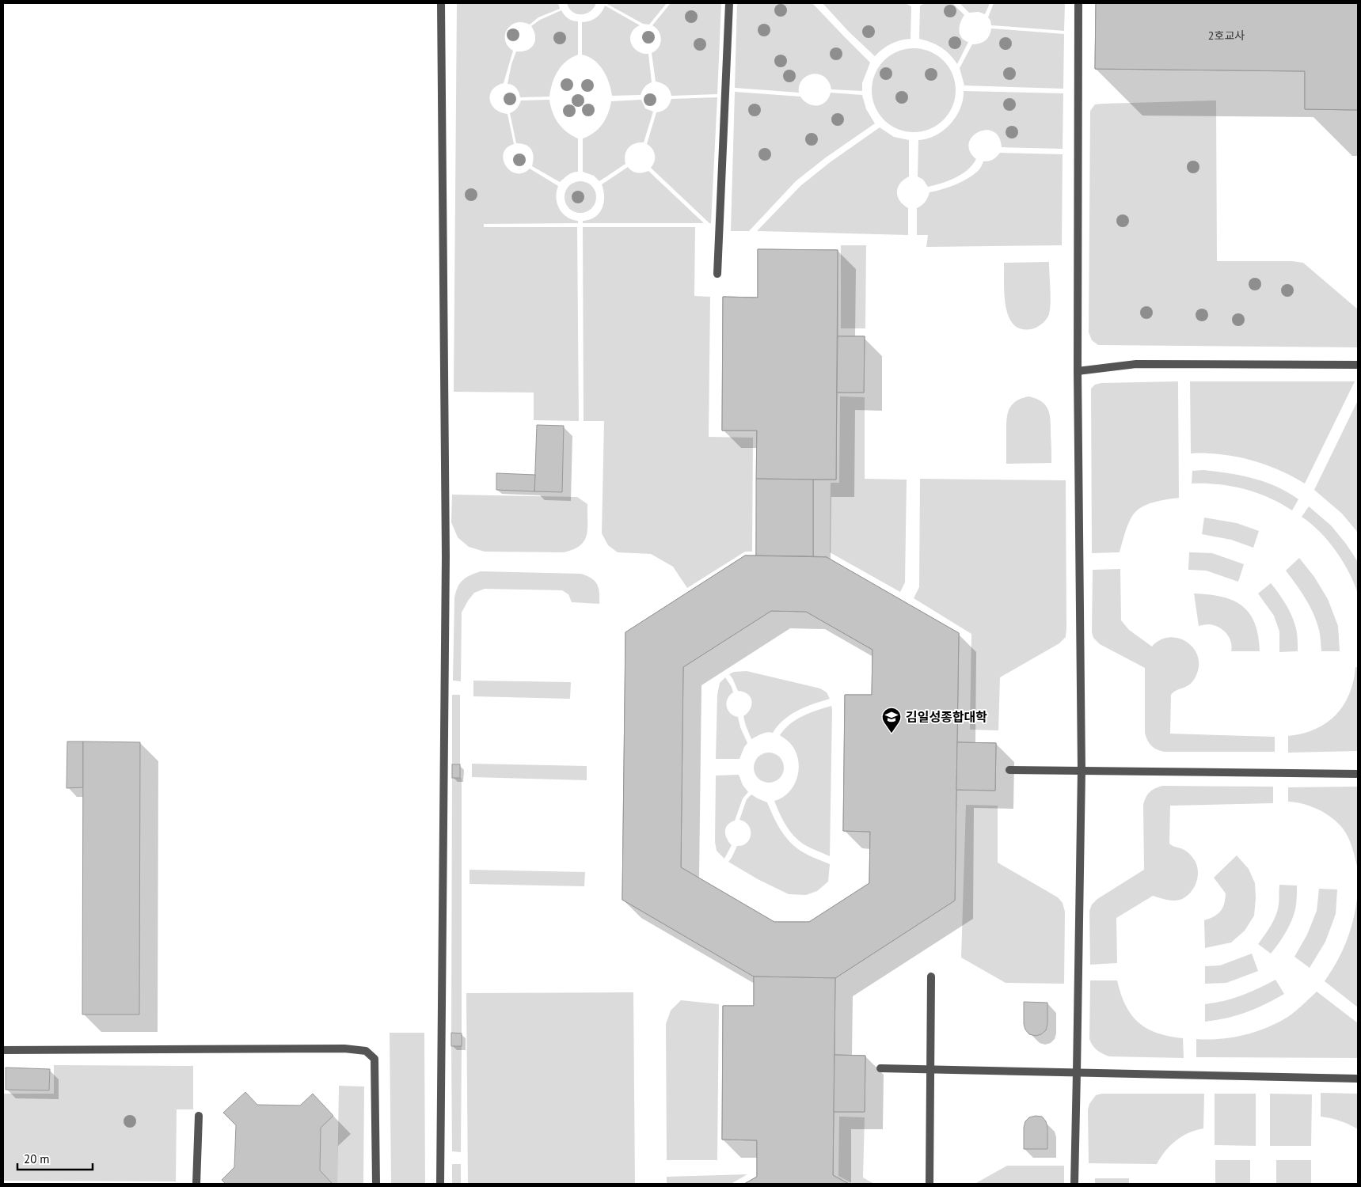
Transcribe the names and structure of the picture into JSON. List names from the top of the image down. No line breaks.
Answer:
{"places":{"school or university":["김일성종합대학"]},"house_numbers":["2호교사"],"scale_bar":"20 m"}
